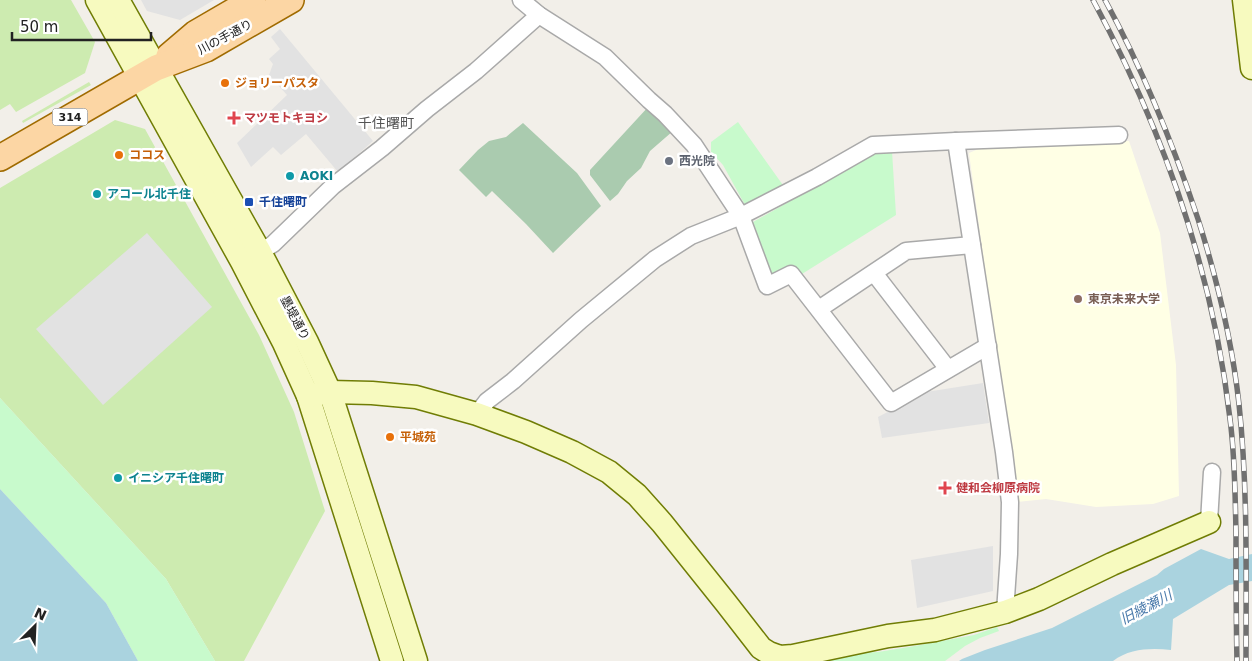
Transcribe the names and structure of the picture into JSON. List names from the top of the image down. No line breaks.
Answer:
{"streets":{"main road":["川の手通り","314","墨堤通り"]},"crossings":[["川の手通り","墨堤通り"]],"districts":["千住曙町"],"water":["旧綾瀬川"],"places":{"other":["ジョリーパスタ","ココス","西光院","AOKI","アコール北千住","東京未来大学","平城苑","イニシア千住曙町"],"health":["マツモトキヨシ","健和会柳原病院"],"transit":["千住曙町"]},"scale_bar":"50 m","north":"top right"}
